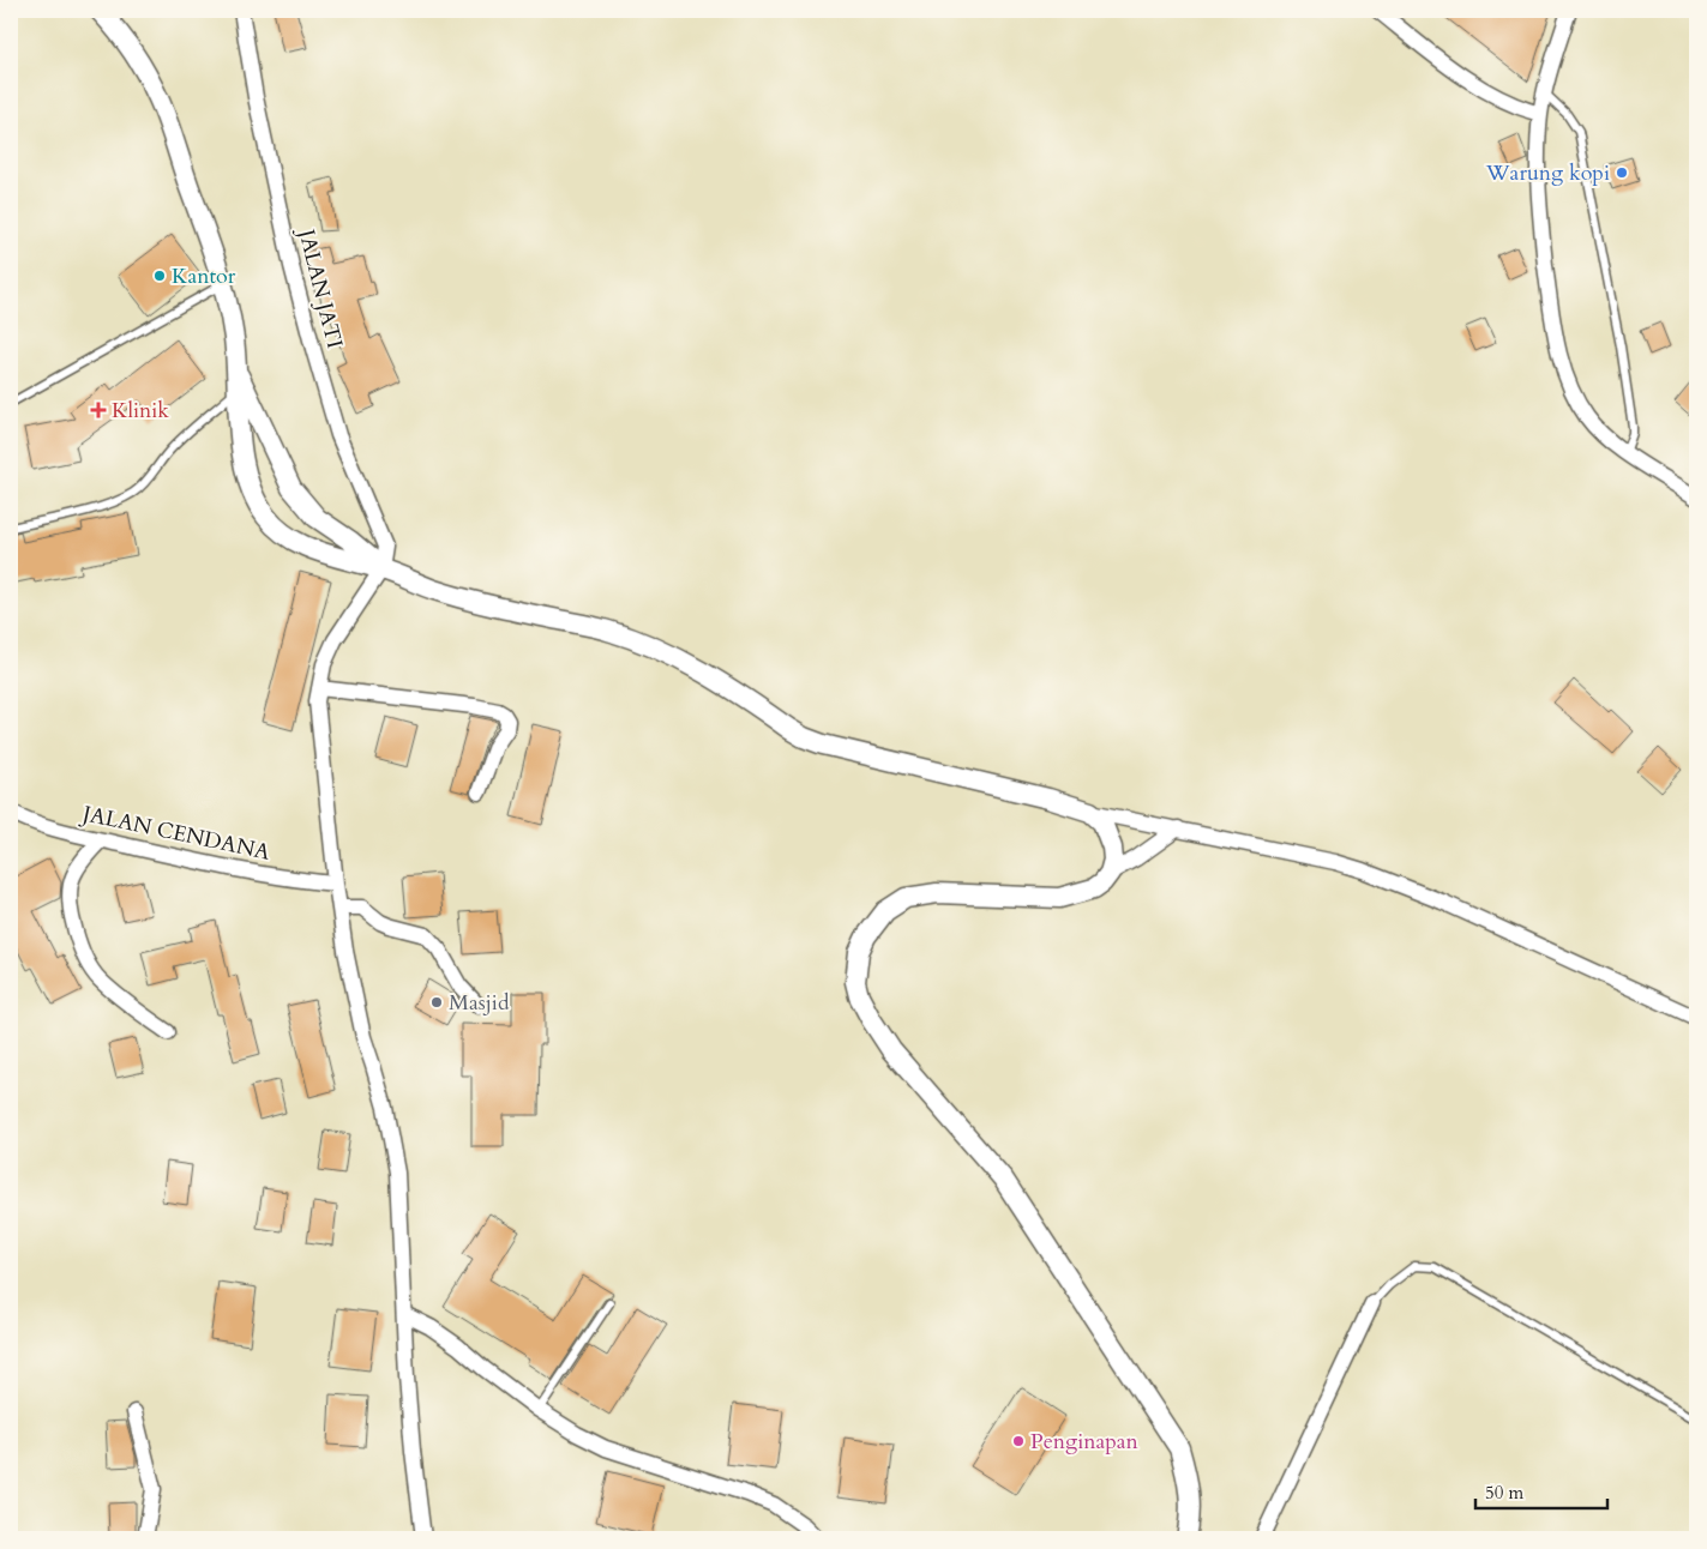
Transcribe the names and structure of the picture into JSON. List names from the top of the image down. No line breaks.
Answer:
{"streets":{"street":["JALAN JATI","JALAN CENDANA"]},"places":{"other":["Warung kopi","Kantor","Masjid","Penginapan"],"health":["Klinik"]},"scale_bar":"50 m"}
